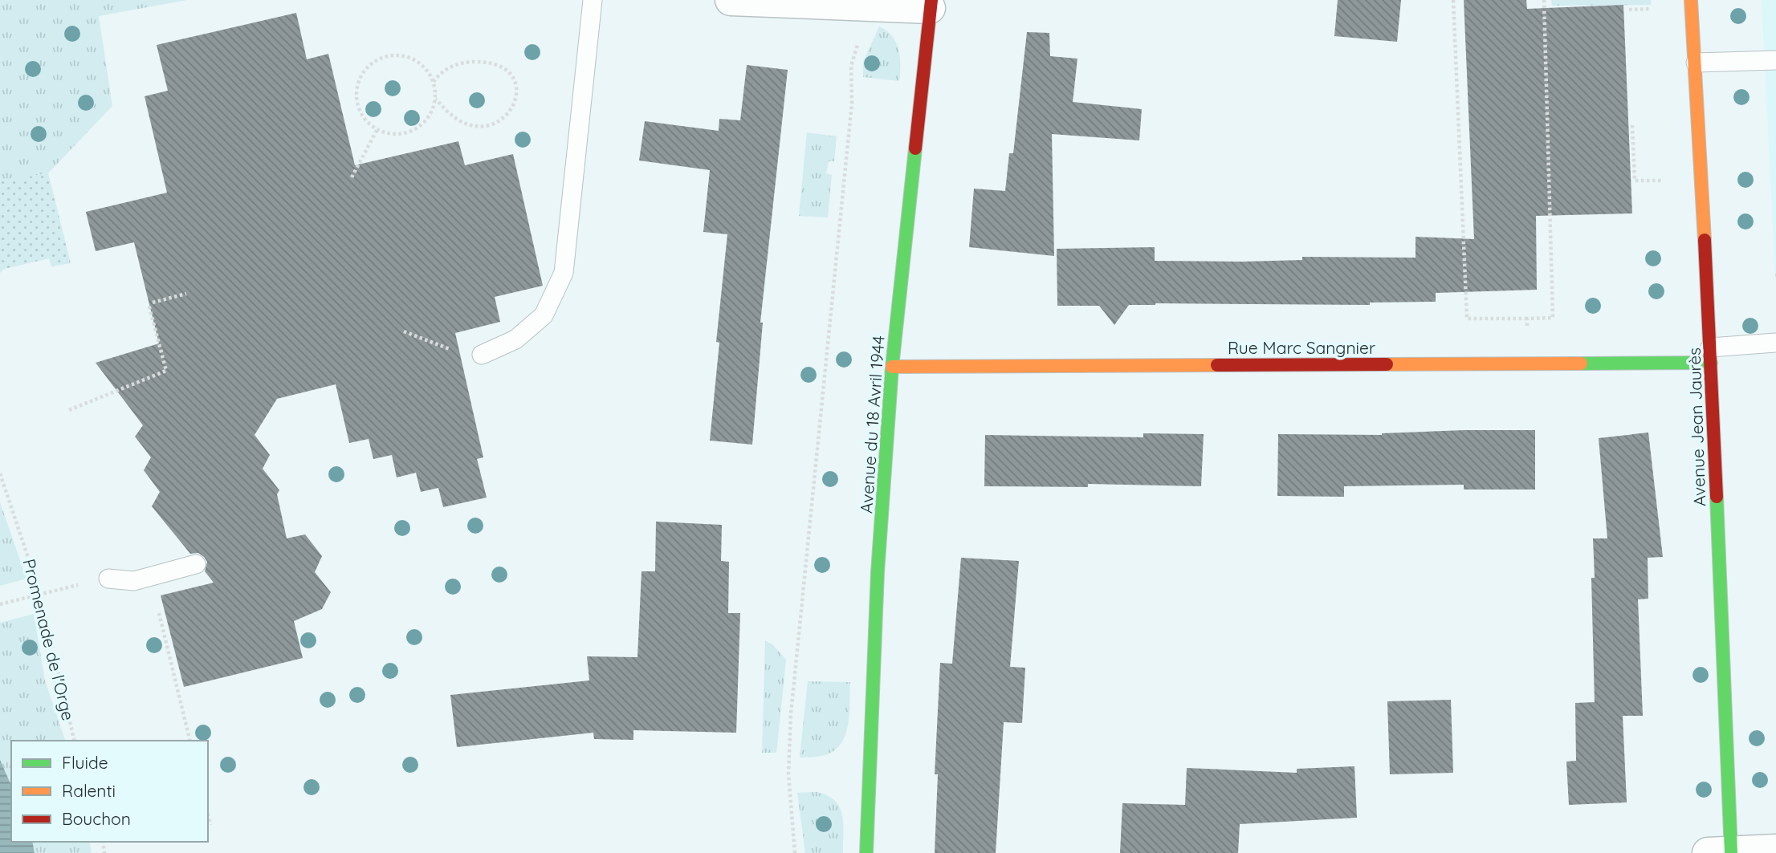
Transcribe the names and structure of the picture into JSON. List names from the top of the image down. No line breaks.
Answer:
{"streets":{"street":["Rue Marc Sangnier","Avenue du 18 Avril 1944","Avenue Jean Jaurès"],"path":["Promenade de l'Orge"]},"crossings":[["Rue Marc Sangnier","Avenue du 18 Avril 1944"],["Rue Marc Sangnier","Avenue Jean Jaurès"]],"legend":["Fluide","Ralenti","Bouchon"]}
